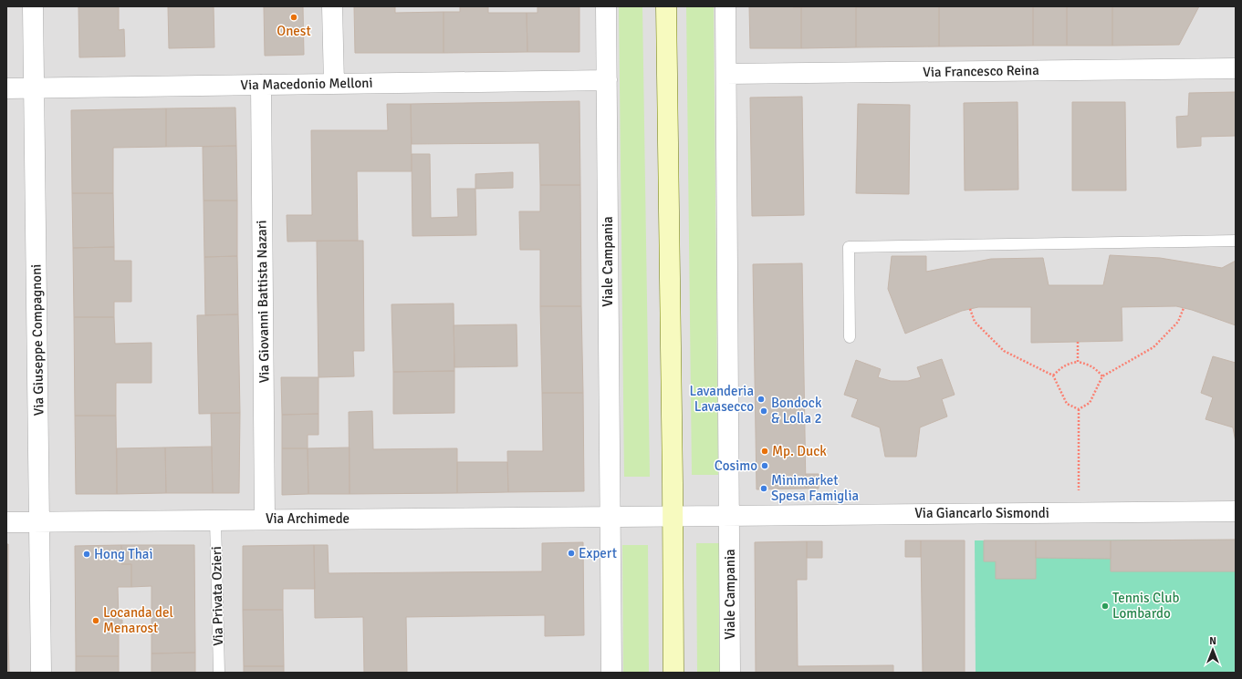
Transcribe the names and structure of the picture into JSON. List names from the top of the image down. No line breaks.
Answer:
{"streets":{"street":["Via Francesco Reina","Via Macedonio Melloni","Viale Campania","Via Giovanni Battista Nazari","Via Giuseppe Compagnoni","Via Giancarlo Sismondi","Via Archimede"],"lane":["Via Privata Ozieri"]},"crossings":[["Via Francesco Reina","Viale Campania"],["Via Macedonio Melloni","Viale Campania"],["Via Macedonio Melloni","Via Giovanni Battista Nazari"],["Via Macedonio Melloni","Via Giuseppe Compagnoni"],["Viale Campania","Via Giancarlo Sismondi"],["Viale Campania","Via Archimede"],["Via Giovanni Battista Nazari","Via Archimede"],["Via Giuseppe Compagnoni","Via Archimede"],["Via Archimede","Via Privata Ozieri"]],"places":["Onest","Lavanderia Lavasecco","Bondock & Lolla 2","Mp. Duck","Cosimo","Minimarket Spesa Famiglia","Expert","Hong Thai","Tennis Club Lombardo","Locanda del Menarost"],"north":"top"}
